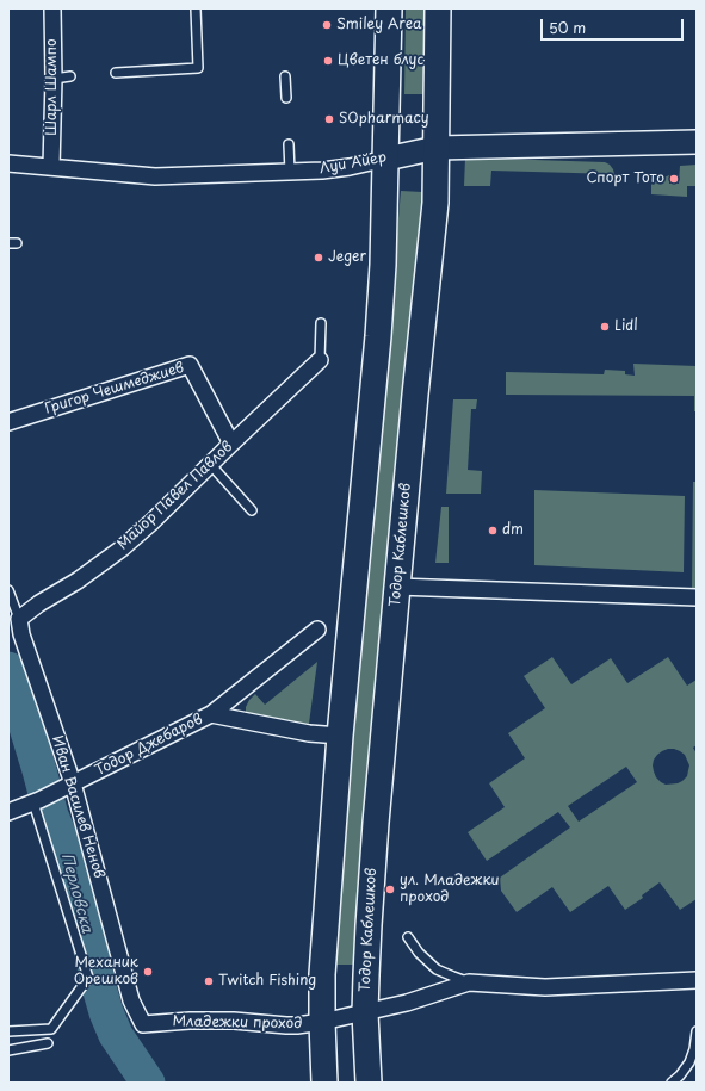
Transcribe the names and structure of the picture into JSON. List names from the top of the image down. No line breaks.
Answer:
{"streets":{"main road":["Луи Айер","Тодор Каблешков"],"street":["Шарл Шампо","Григор Чешмеджиев","Майор Павел Павлов","Тодор Джебаров","Иван Василев Ненов","Младежки проход"]},"crossings":[["Шарл Шампо","Луи Айер"],["Луи Айер","Тодор Каблешков"],["Григор Чешмеджиев","Майор Павел Павлов"],["Майор Павел Павлов","Иван Василев Ненов"],["Тодор Каблешков","Младежки проход"],["Тодор Джебаров","Иван Василев Ненов"],["Иван Василев Ненов","Младежки проход"]],"water":["Перловска"],"places":["Smiley Area","Цветен блус","SOpharmacy","Спорт Тото","Jeger","Lidl","dm","ул. Младежки проход","Механик Орешков","Twitch Fishing"],"scale_bar":"50 m"}
